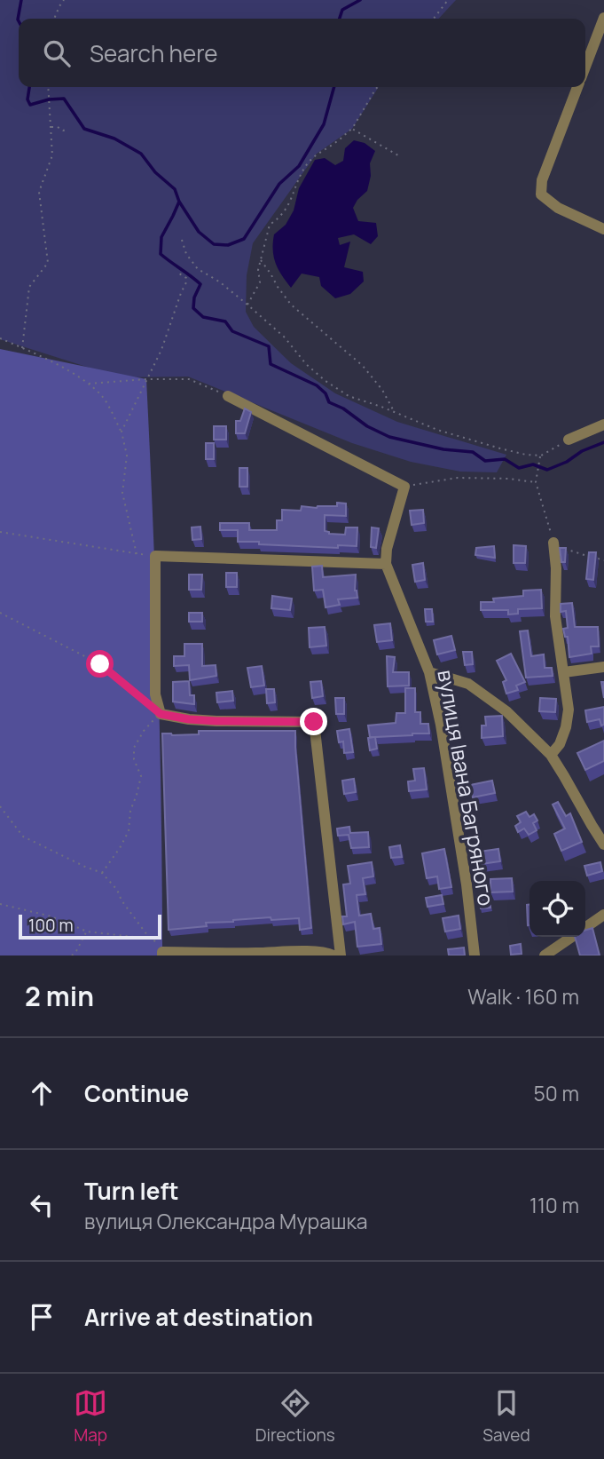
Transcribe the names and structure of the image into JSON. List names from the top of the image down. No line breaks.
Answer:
{"streets":{"street":["вулиця Івана Багряного"]},"scale_bar":"100 m","page":{"search":"Search here","scale":"100 m","heading":["2 min","Walk · 160 m"],"list":[["Continue","50 m"],["Turn left","вулиця Олександра Мурашка","110 m"],"Arrive at destination"],"nav":["Map","Directions","Saved"]}}
